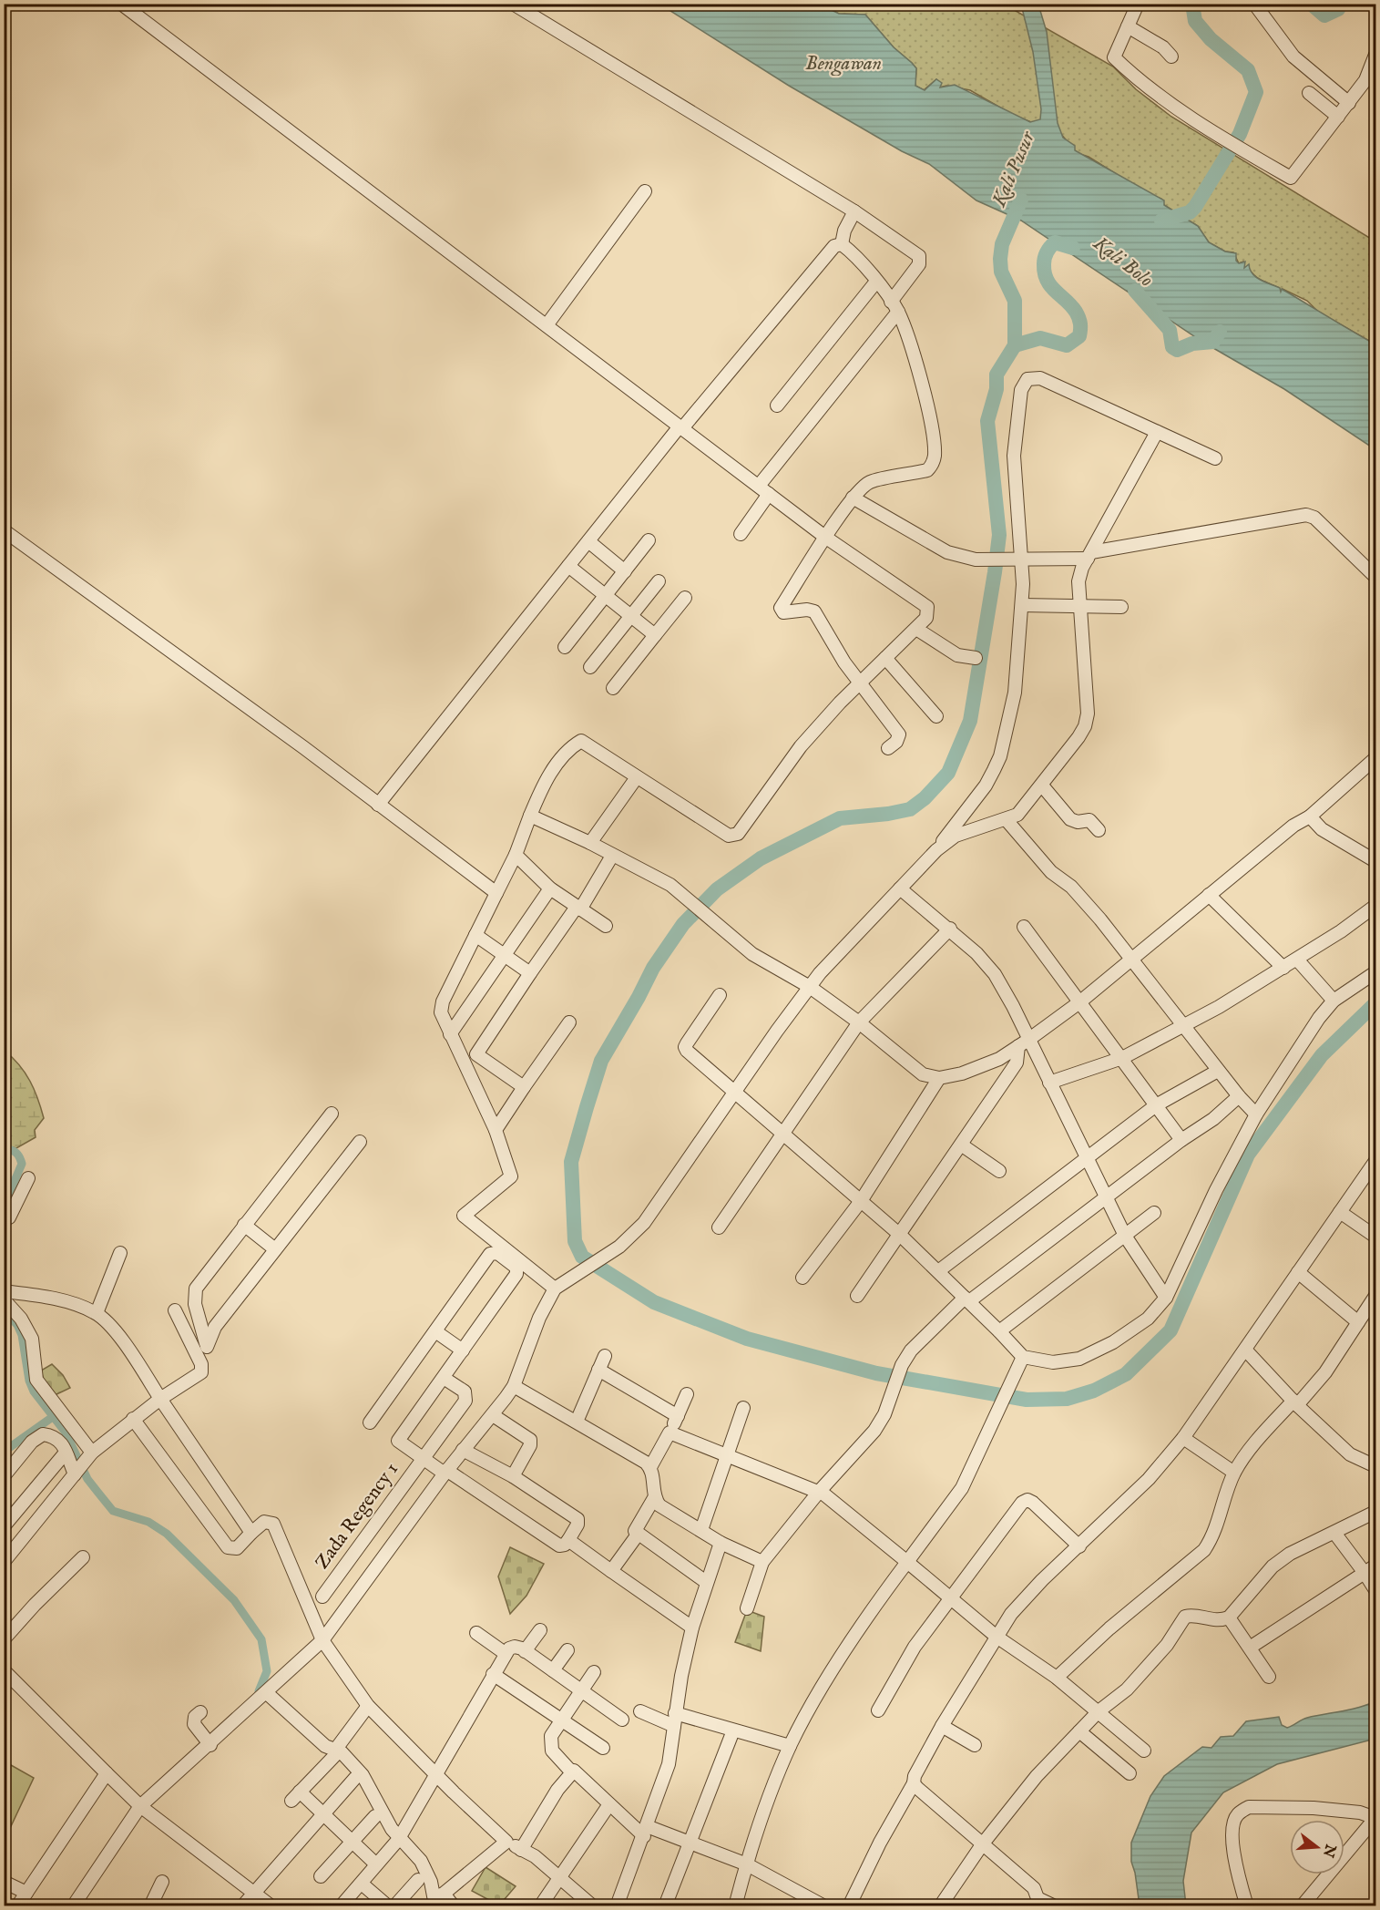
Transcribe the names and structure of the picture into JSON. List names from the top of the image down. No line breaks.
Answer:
{"streets":{"street":["Zada Regency 1"]},"water":["Bengawan","Kali Pusur","Kali Bolo"],"north":"right"}
